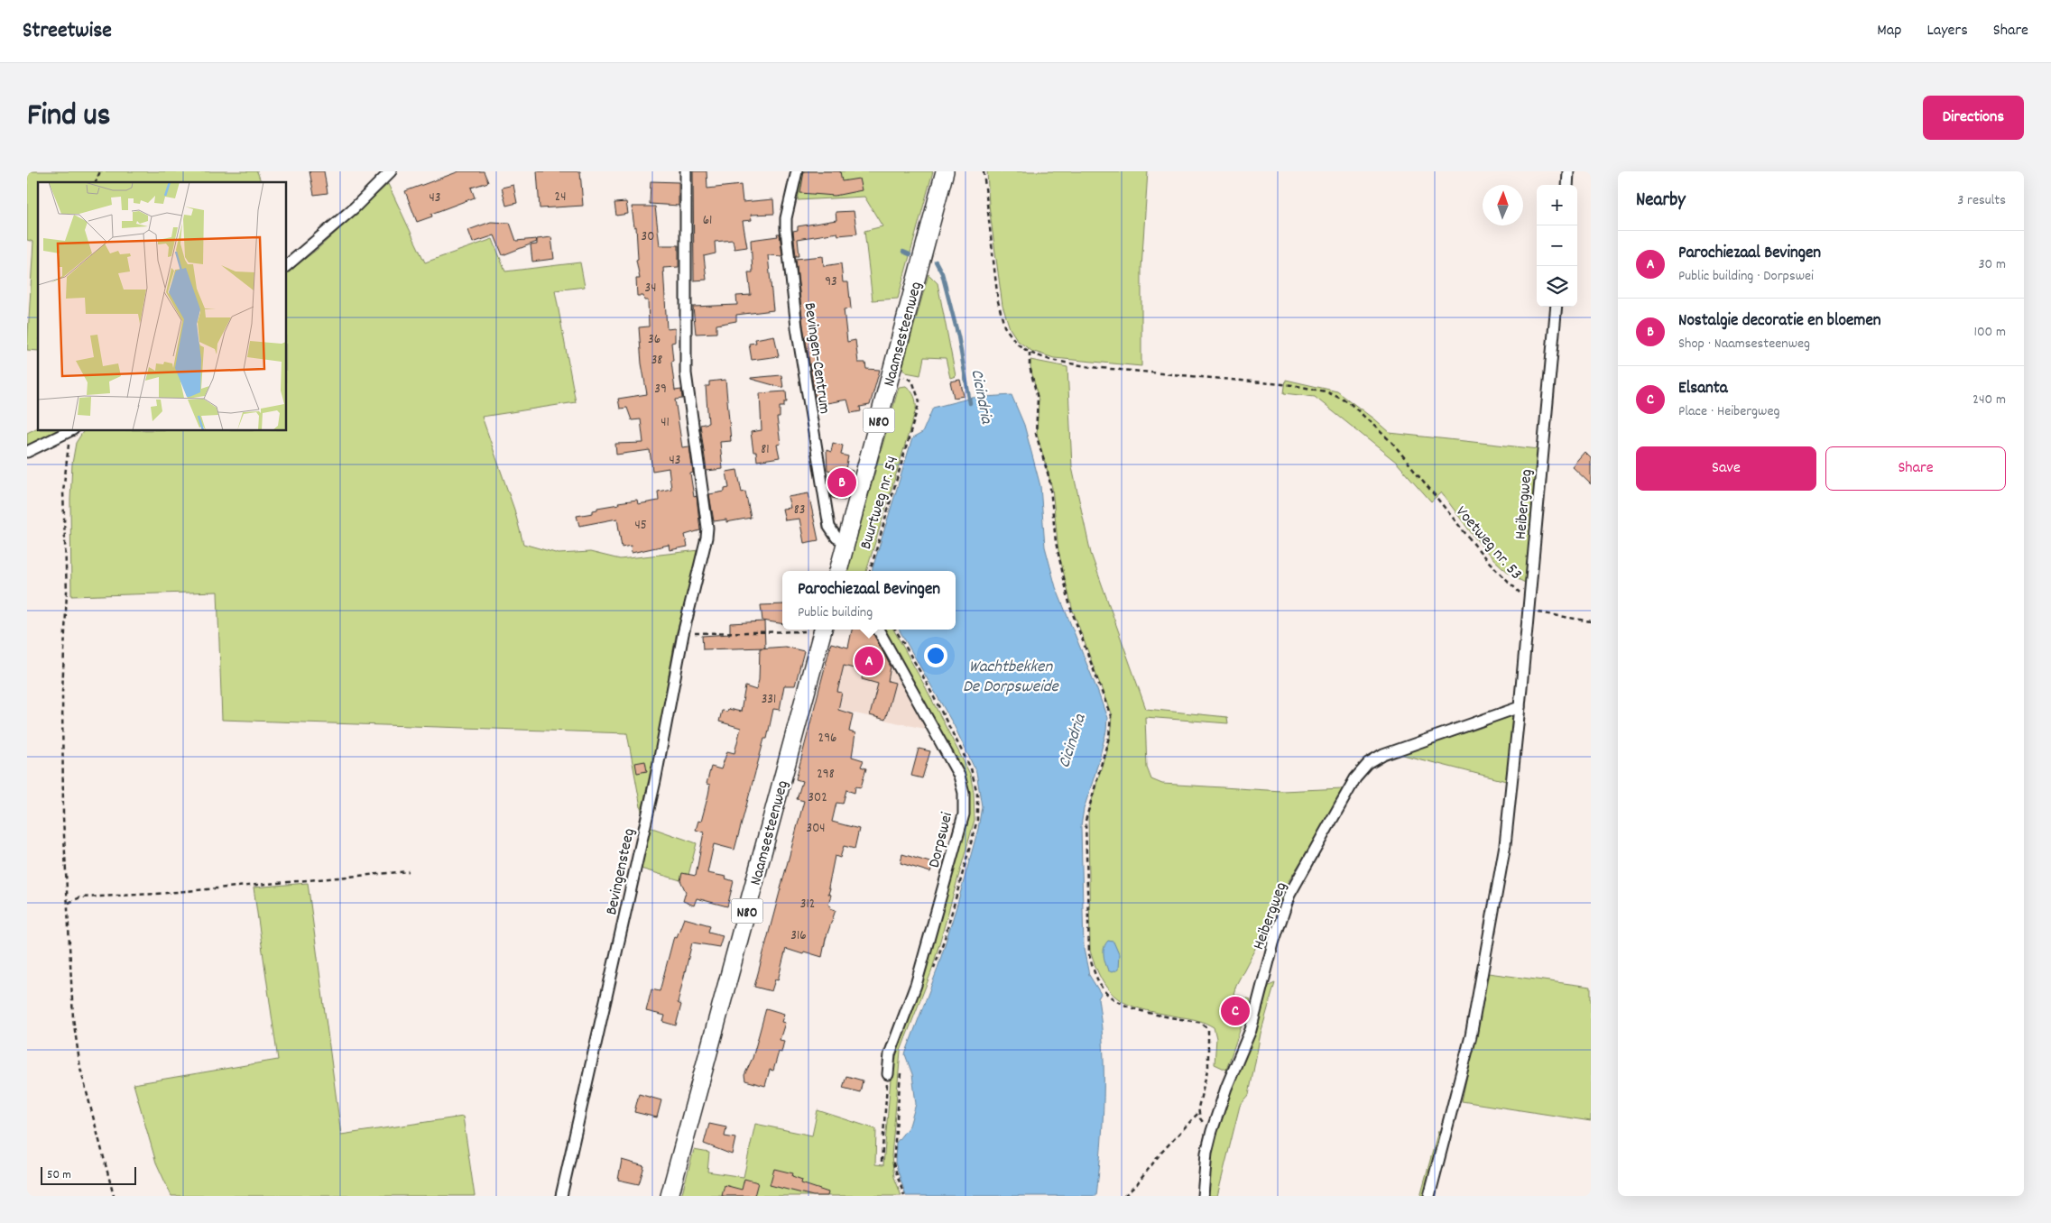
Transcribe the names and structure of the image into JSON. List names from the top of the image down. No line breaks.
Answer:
{"streets":{"main road":["Naamsesteenweg","N80"],"street":["Bevingen-Centrum","Heibergweg","Dorpswei","Bevingensteeg"],"path":["Buurtweg nr. 54","Voetweg nr. 53"]},"crossings":[["Naamsesteenweg","Bevingen-Centrum"],["Naamsesteenweg","Buurtweg nr. 54"],["Heibergweg","Voetweg nr. 53"]],"water":["Cicindria","Wachtbekken De Dorpsweide"],"house_numbers":["24","43","61","30","93","34","36","38","39","41","81","43","83","45","331","296","298","302","304","312","316"],"scale_bar":"50 m","north":"top","page":{"header":"Streetwise","nav":["Map","Layers","Share"],"title":"Find us","buttons":["Directions",["Save","Share"]],"heading":["Nearby","3 results"],"map_buttons":["+","−"],"list":[{"mark":"A","name":"Parochiezaal Bevingen","note":"Public building · Dorpswei","value":"30 m"},{"mark":"B","name":"Nostalgie decoratie en bloemen","note":"Shop · Naamsesteenweg","value":"100 m"},{"mark":"C","name":"Elsanta","note":"Place · Heibergweg","value":"240 m"}],"pins":["B","A","C"],"popup":["Parochiezaal Bevingen","Public building"],"scale":"50 m"}}
